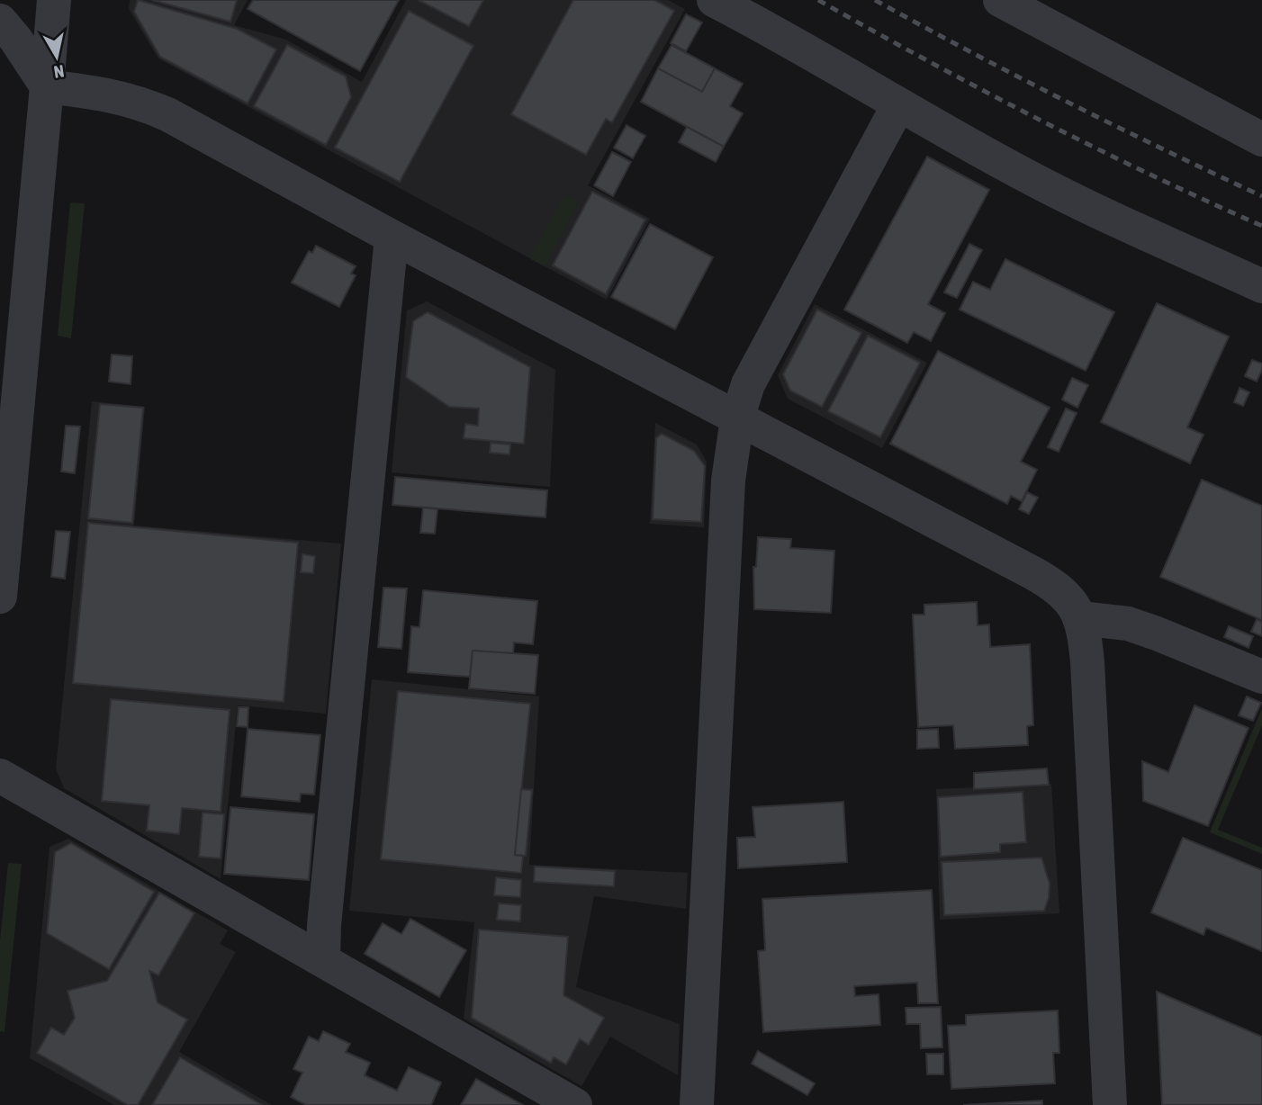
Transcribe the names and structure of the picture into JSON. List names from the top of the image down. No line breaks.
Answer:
{"north":"bottom"}
